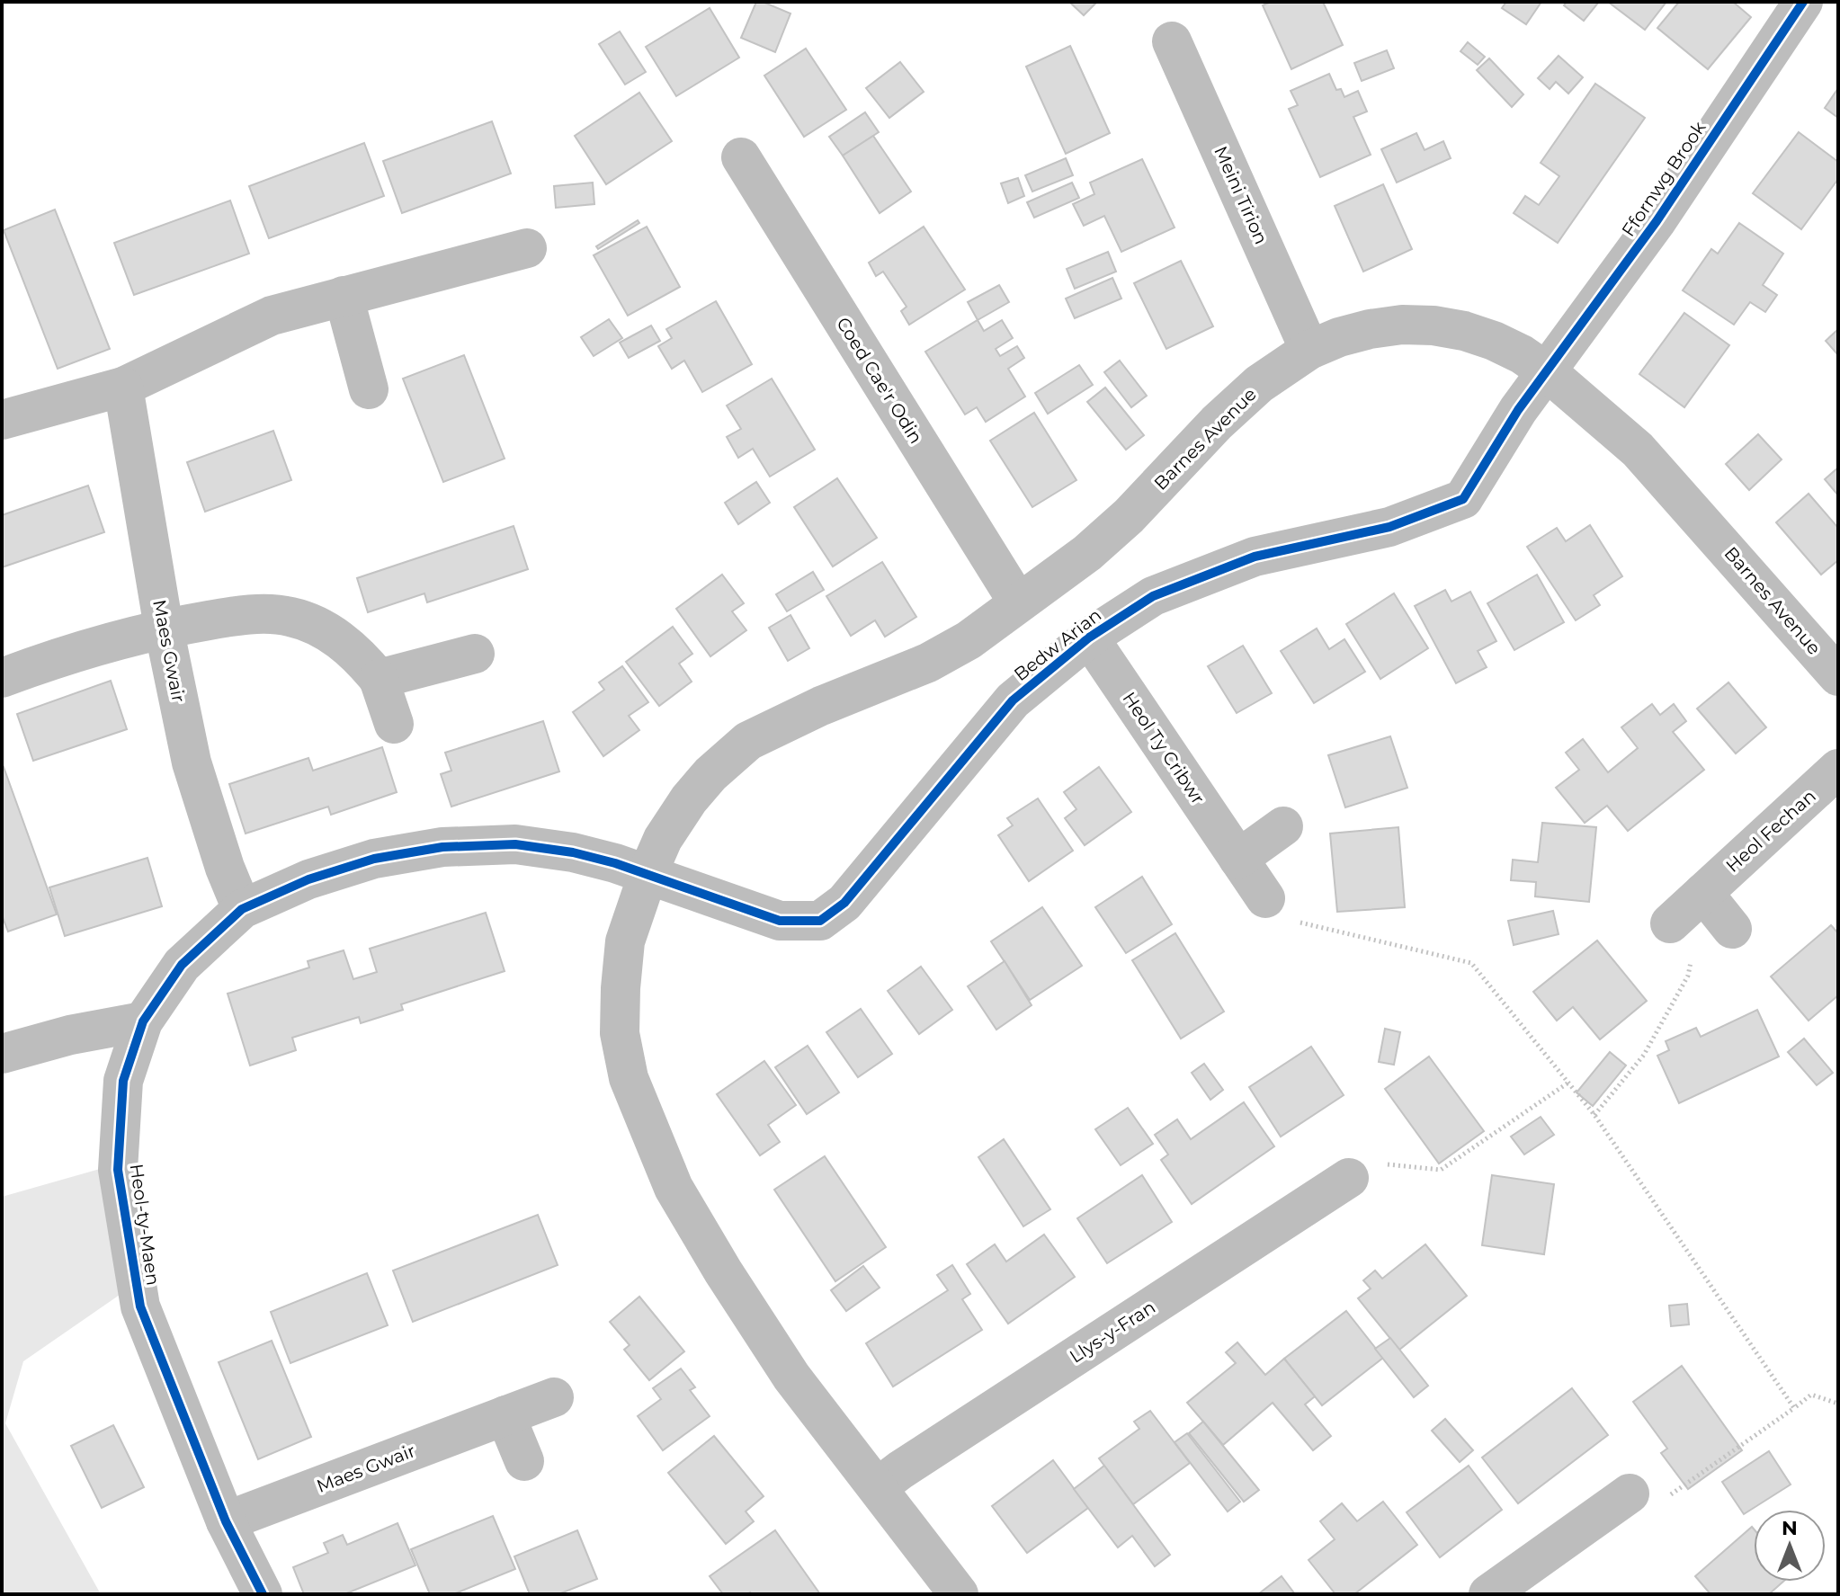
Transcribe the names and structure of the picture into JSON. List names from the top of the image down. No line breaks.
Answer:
{"streets":{"street":["Ffornwg Brook","Meini Tirion","Coed Cae'r Odin","Barnes Avenue","Bedw Arian","Maes Gwair","Heol Ty Cribwr","Heol Fechan","Heol-ty-Maen","Llys-y-Fran"]},"crossings":[["Ffornwg Brook","Barnes Avenue"],["Ffornwg Brook","Bedw Arian"],["Meini Tirion","Barnes Avenue"],["Coed Cae'r Odin","Barnes Avenue"],["Barnes Avenue","Bedw Arian"],["Barnes Avenue","Heol-ty-Maen"],["Barnes Avenue","Llys-y-Fran"],["Bedw Arian","Heol Ty Cribwr"],["Bedw Arian","Heol-ty-Maen"],["Maes Gwair","Heol-ty-Maen"]],"north":"top"}
